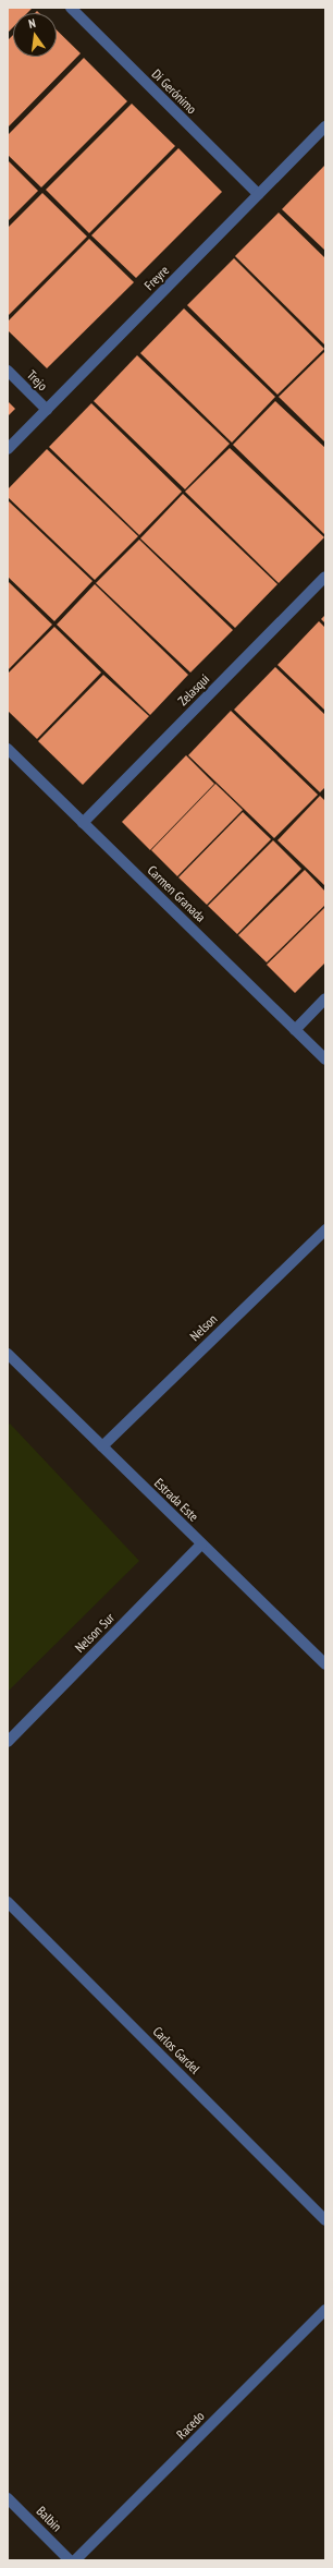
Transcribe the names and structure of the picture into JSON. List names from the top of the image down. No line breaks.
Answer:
{"streets":{"street":["Di Gerónimo","Freyre","Trejo","Zelasqui","Carmen Granada","Nelson","Estrada Este","Nelson Sur","Carlos Gardel","Racedo","Balbin"]},"crossings":[["Di Gerónimo","Freyre"],["Freyre","Trejo"],["Zelasqui","Carmen Granada"],["Nelson","Estrada Este"],["Estrada Este","Nelson Sur"]],"north":"top"}
